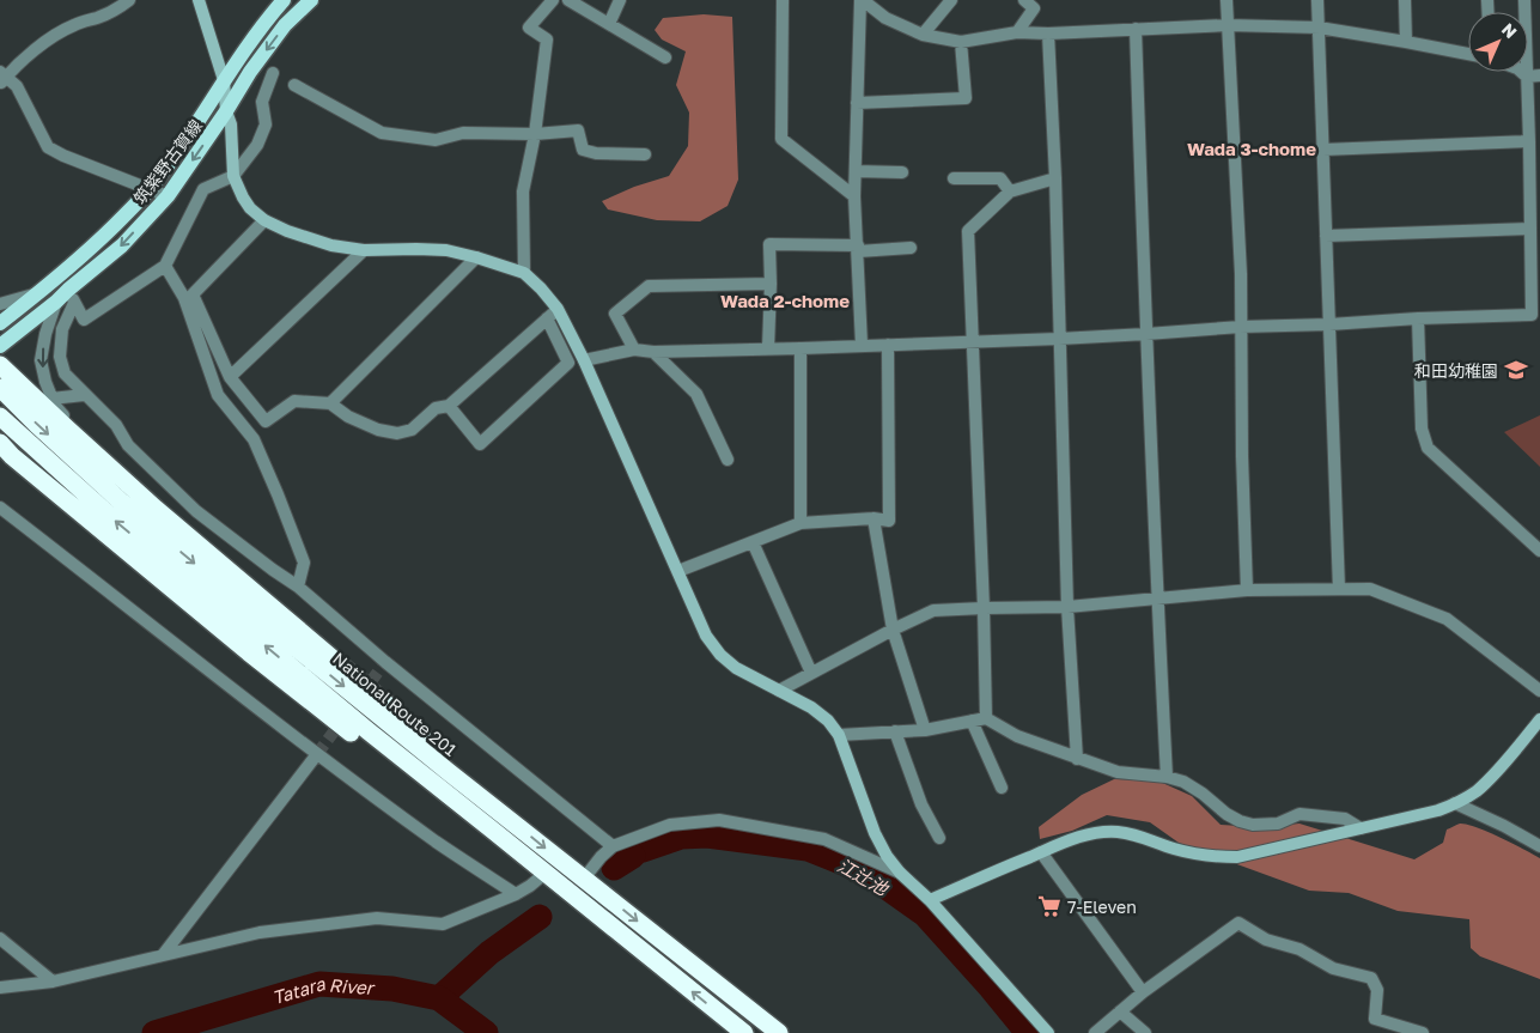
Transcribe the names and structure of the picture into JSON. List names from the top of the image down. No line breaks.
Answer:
{"streets":{"highway":["National Route 201"],"main road":["筑紫野古賀線"]},"districts":["Wada 3-chome","Wada 2-chome"],"water":["江辻池","Tatara River"],"places":{"school or university":["和田幼稚園"],"supermarket":["7-Eleven"]},"north":"top right"}
